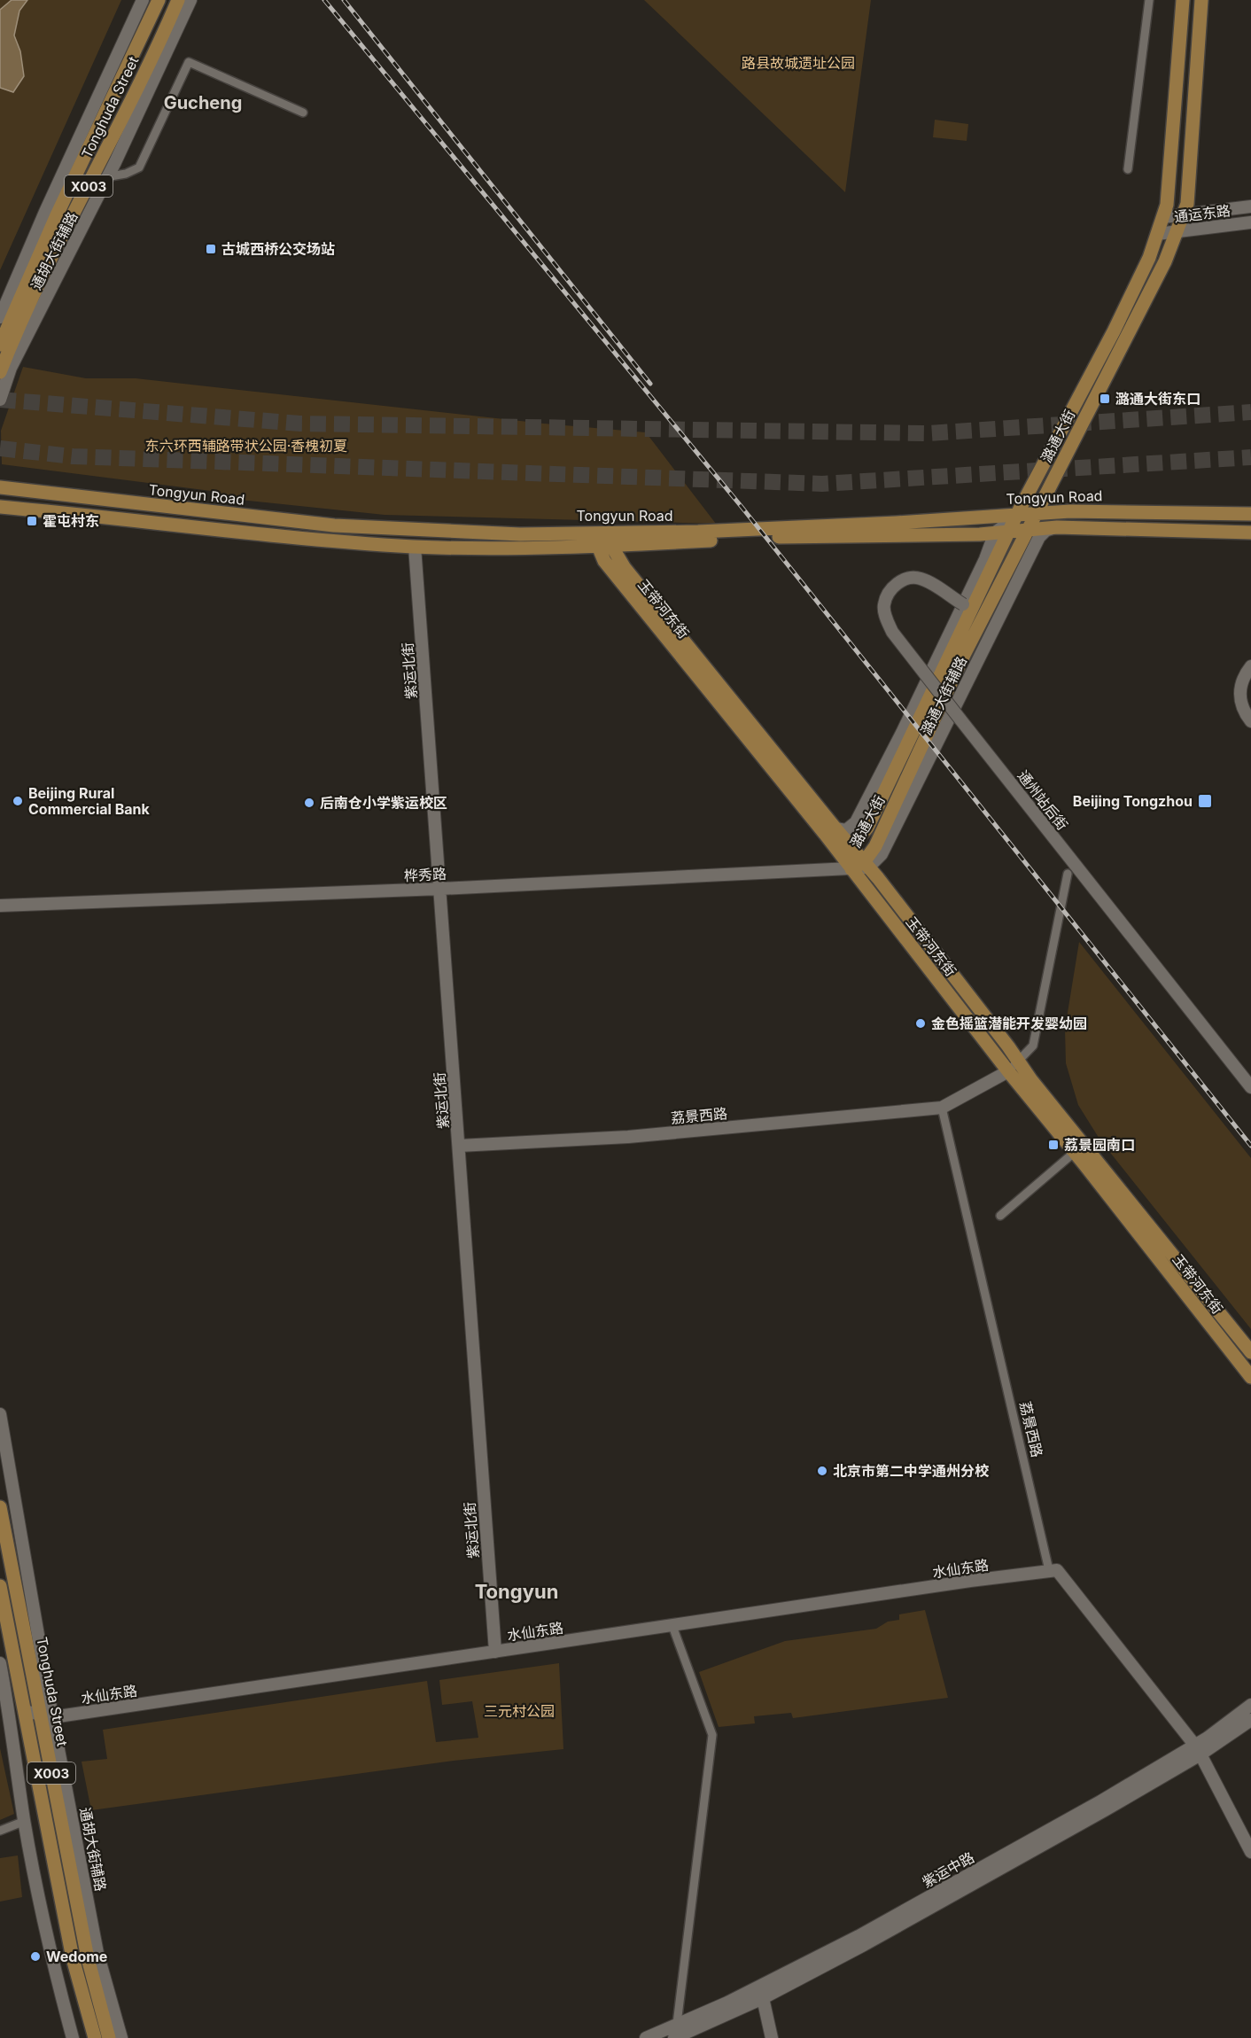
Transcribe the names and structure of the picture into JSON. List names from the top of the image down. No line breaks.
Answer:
{"streets":{"main road":["Tonghuda Street","X003","潞通大街","Tongyun Road","玉带河东街"],"street":["通运东路","通胡大街辅路","紫运北街","潞通大街辅路","通州站后街","桦秀路","荔景西路","水仙东路","紫运中路"]},"crossings":[["Tonghuda Street","通胡大街辅路"],["Tonghuda Street","水仙东路"],["X003","水仙东路"],["通运东路","潞通大街"],["通胡大街辅路","水仙东路"],["潞通大街","Tongyun Road"],["潞通大街","玉带河东街"],["潞通大街","潞通大街辅路"],["潞通大街","桦秀路"],["Tongyun Road","玉带河东街"],["Tongyun Road","紫运北街"],["Tongyun Road","潞通大街辅路"],["玉带河东街","潞通大街辅路"],["玉带河东街","桦秀路"],["玉带河东街","荔景西路"],["紫运北街","桦秀路"],["紫运北街","荔景西路"],["紫运北街","水仙东路"],["潞通大街辅路","通州站后街"],["荔景西路","水仙东路"]],"districts":["Gucheng","Tongyun"],"parks":["路县故城遗址公园","东六环西辅路带状公园·香槐初夏","三元村公园"],"places":{"transit":["古城西桥公交场站","潞通大街东口","霍屯村东","Beijing Tongzhou","荔景园南口"],"other":["Beijing Rural Commercial Bank","后南仓小学紫运校区","金色摇篮潜能开发婴幼园","北京市第二中学通州分校","Wedome"]}}
